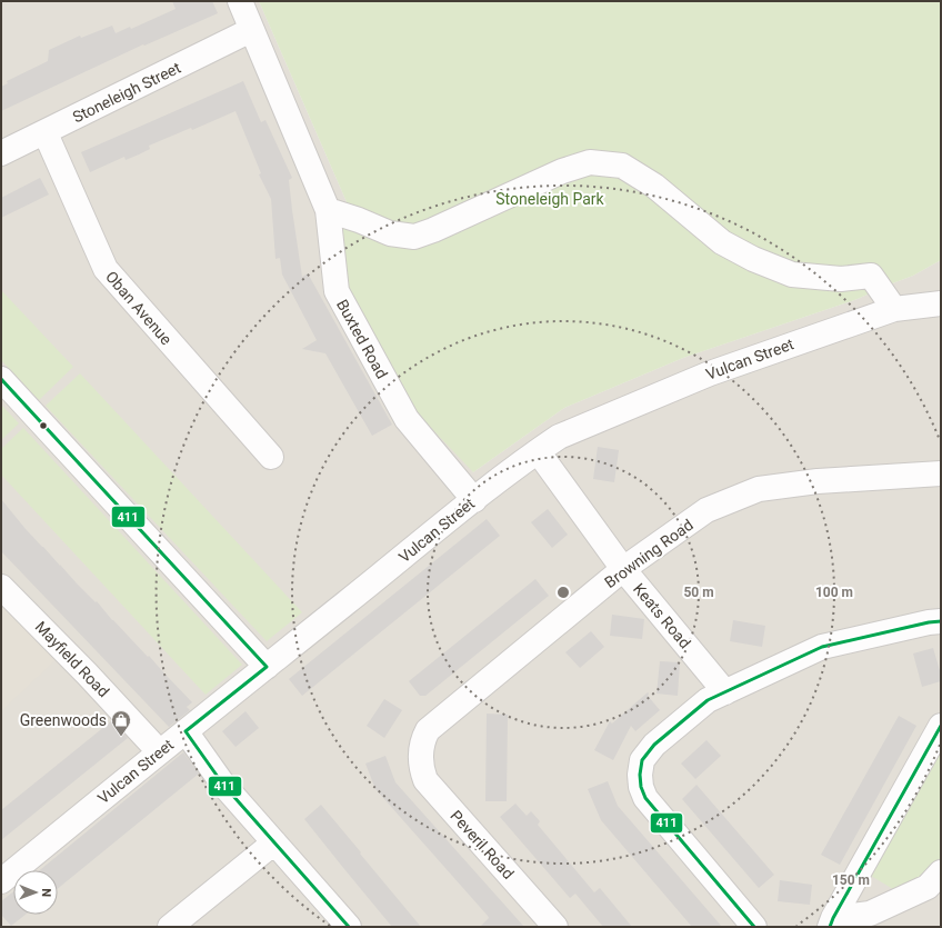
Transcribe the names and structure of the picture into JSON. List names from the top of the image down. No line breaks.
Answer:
{"streets":{"street":["Stoneleigh Street","Oban Avenue","Buxted Road","Vulcan Street","Browning Road","Keats Road","Mayfield Road","Peveril Road"]},"crossings":[["Stoneleigh Street","Oban Avenue"],["Stoneleigh Street","Buxted Road"],["Buxted Road","Vulcan Street"],["Vulcan Street","Keats Road"],["Vulcan Street","Mayfield Road"],["Browning Road","Keats Road"],["Browning Road","Peveril Road"]],"parks":["Stoneleigh Park"],"places":{"shop":["Greenwoods"]},"lines":["transit line 411"],"north":"right","rings":["50 m","100 m","150 m"]}
